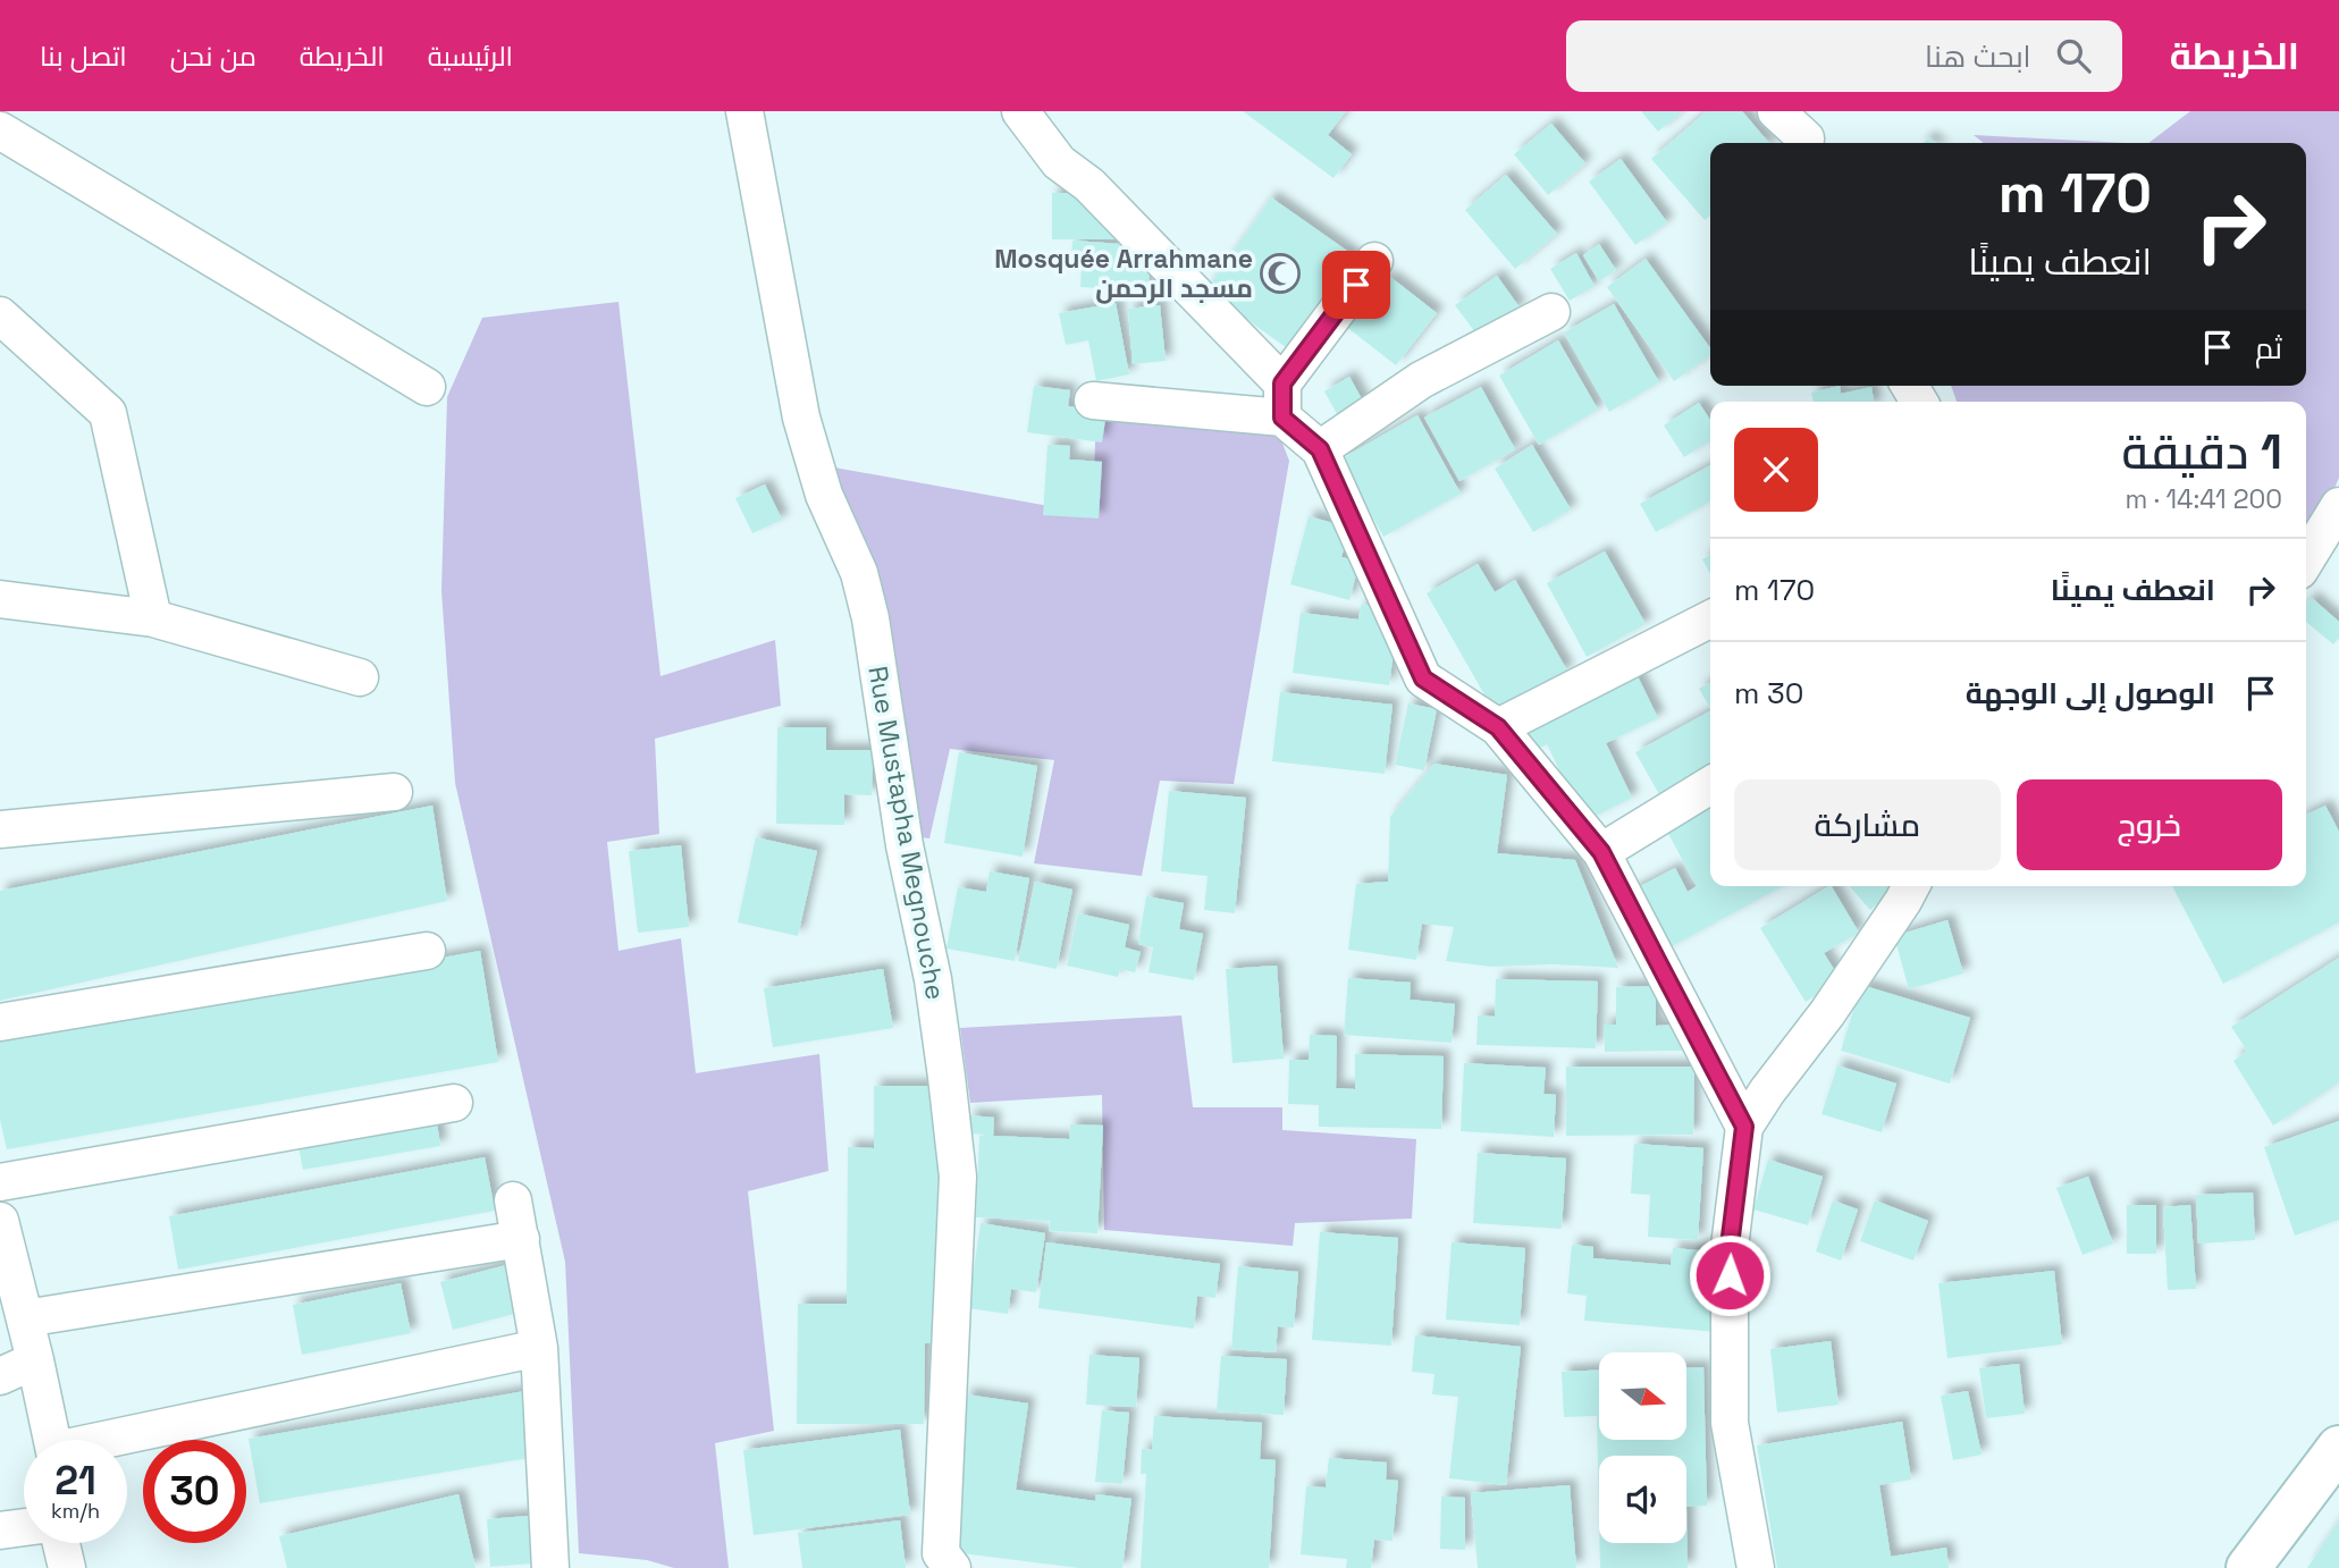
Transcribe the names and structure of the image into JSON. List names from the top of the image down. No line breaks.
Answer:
{"streets":{"street":["Rue Mustapha Megnouche"]},"places":{"mosque":["Mosquée Arrahmane مسجد الرحمن"]},"north":"right","page":{"header":"الخريطة","search":"ابحث هنا","nav":["الرئيسية","الخريطة","من نحن","اتصل بنا"],"turn":["170 m","انعطف يمينًا"],"then":"ثم","heading":["1 دقيقة","200 m · 14:41"],"list":[{"name":"انعطف يمينًا","value":"170 m"},{"name":"الوصول إلى الوجهة","value":"30 m"}],"buttons":["خروج","مشاركة"],"speed":"21 km/h","limit":"30"}}
